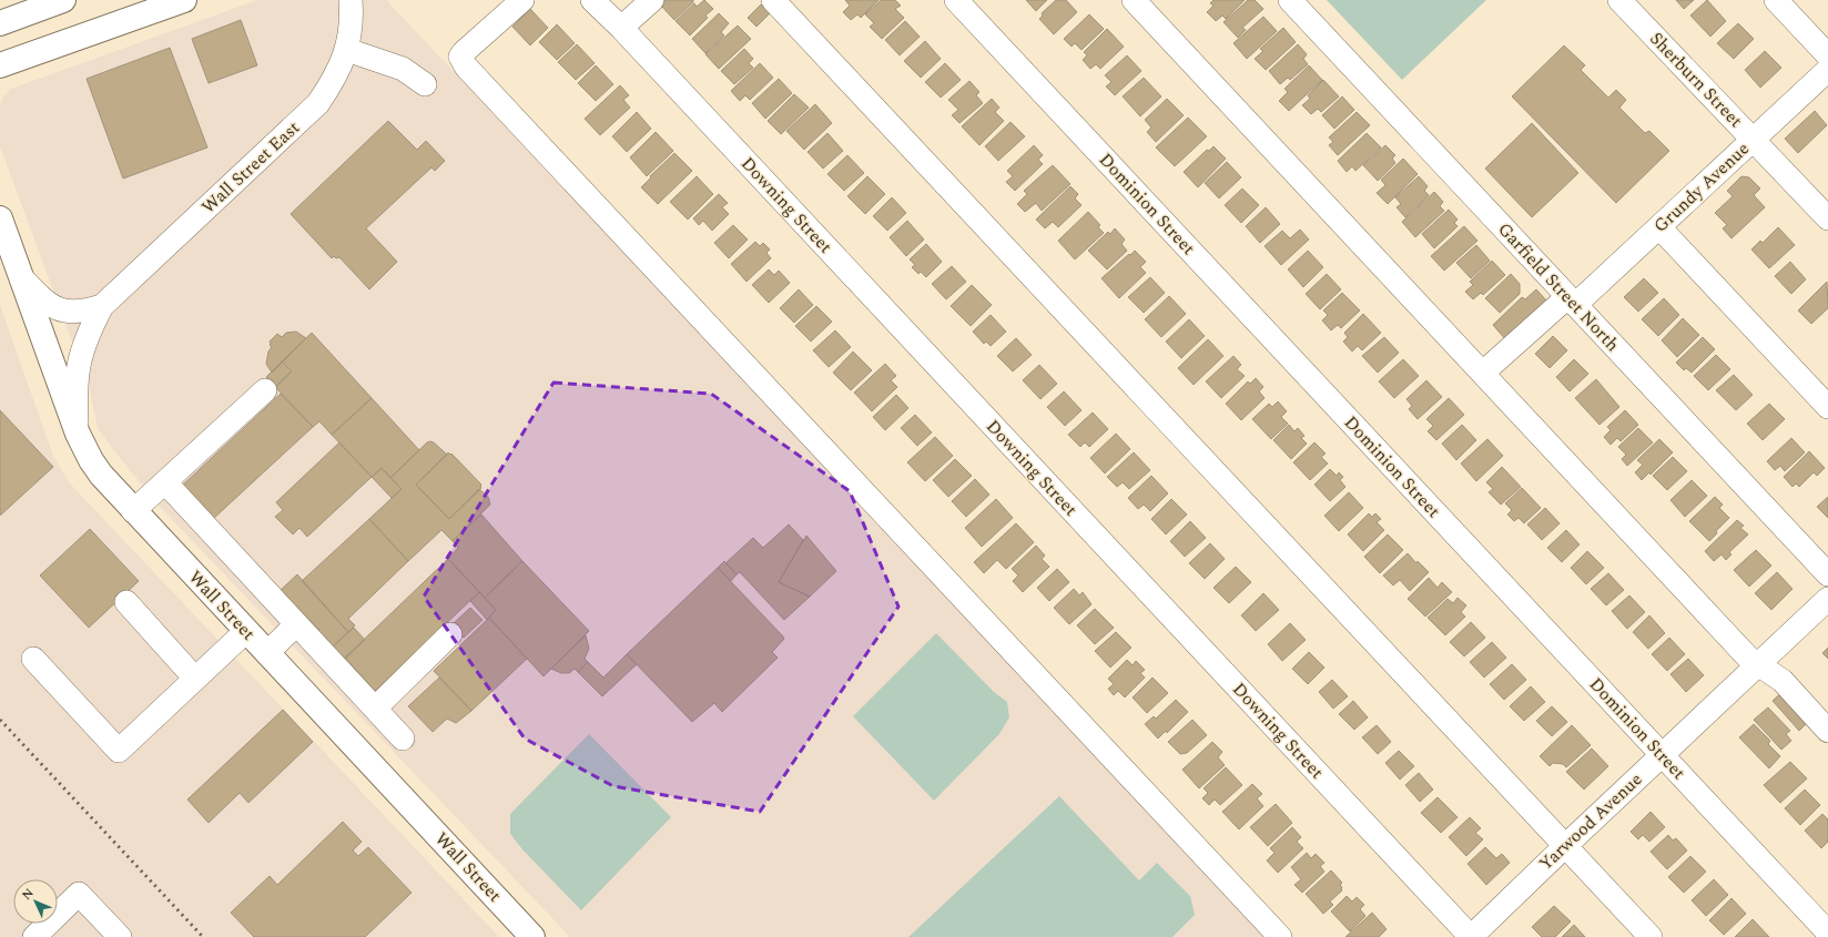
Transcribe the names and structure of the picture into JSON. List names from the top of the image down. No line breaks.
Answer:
{"streets":{"main road":["Wall Street"],"street":["Sherburn Street","Wall Street East","Grundy Avenue","Dominion Street","Downing Street","Garfield Street North","Yarwood Avenue"]},"crossings":[["Sherburn Street","Grundy Avenue"],["Grundy Avenue","Garfield Street North"],["Dominion Street","Yarwood Avenue"],["Downing Street","Yarwood Avenue"]],"north":"top left"}
